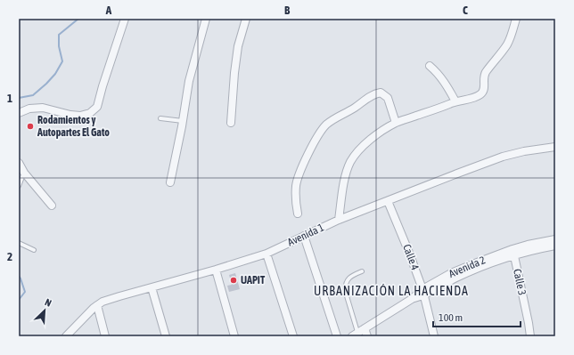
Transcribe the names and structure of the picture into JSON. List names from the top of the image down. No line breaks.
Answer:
{"streets":{"street":["Avenida 1","Calle 4","Calle 3"]},"crossings":[["Avenida 1","Calle 4"]],"districts":["URBANIZACIÓN LA HACIENDA"],"places":["Rodamientos y Autopartes El Gato","UAPIT"],"scale_bar":"100 m","north":"top right","grid":{"columns":["A","B","C"],"rows":["1","2"]}}
